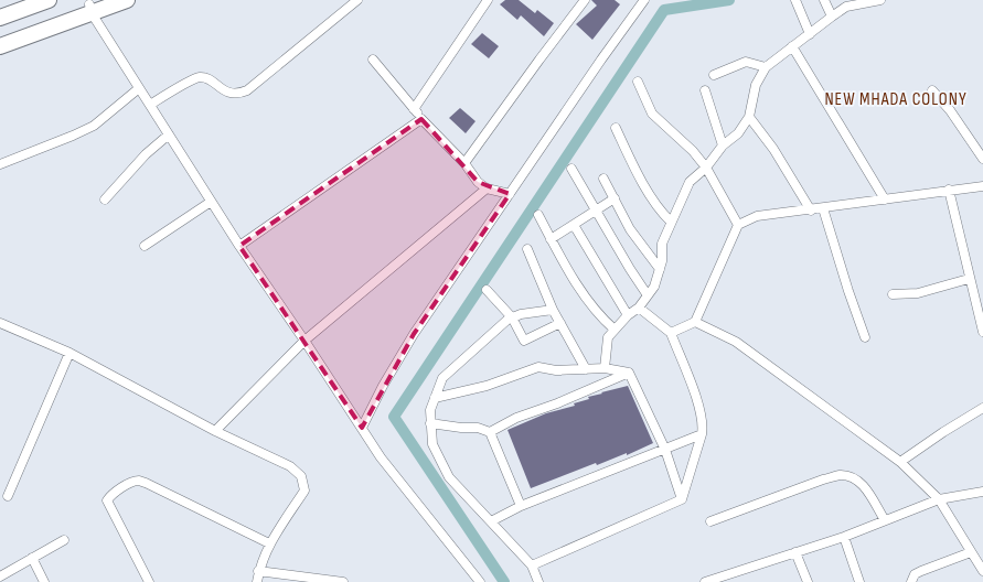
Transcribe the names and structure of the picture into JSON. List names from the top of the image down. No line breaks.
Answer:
{"districts":["NEW MHADA COLONY"]}
